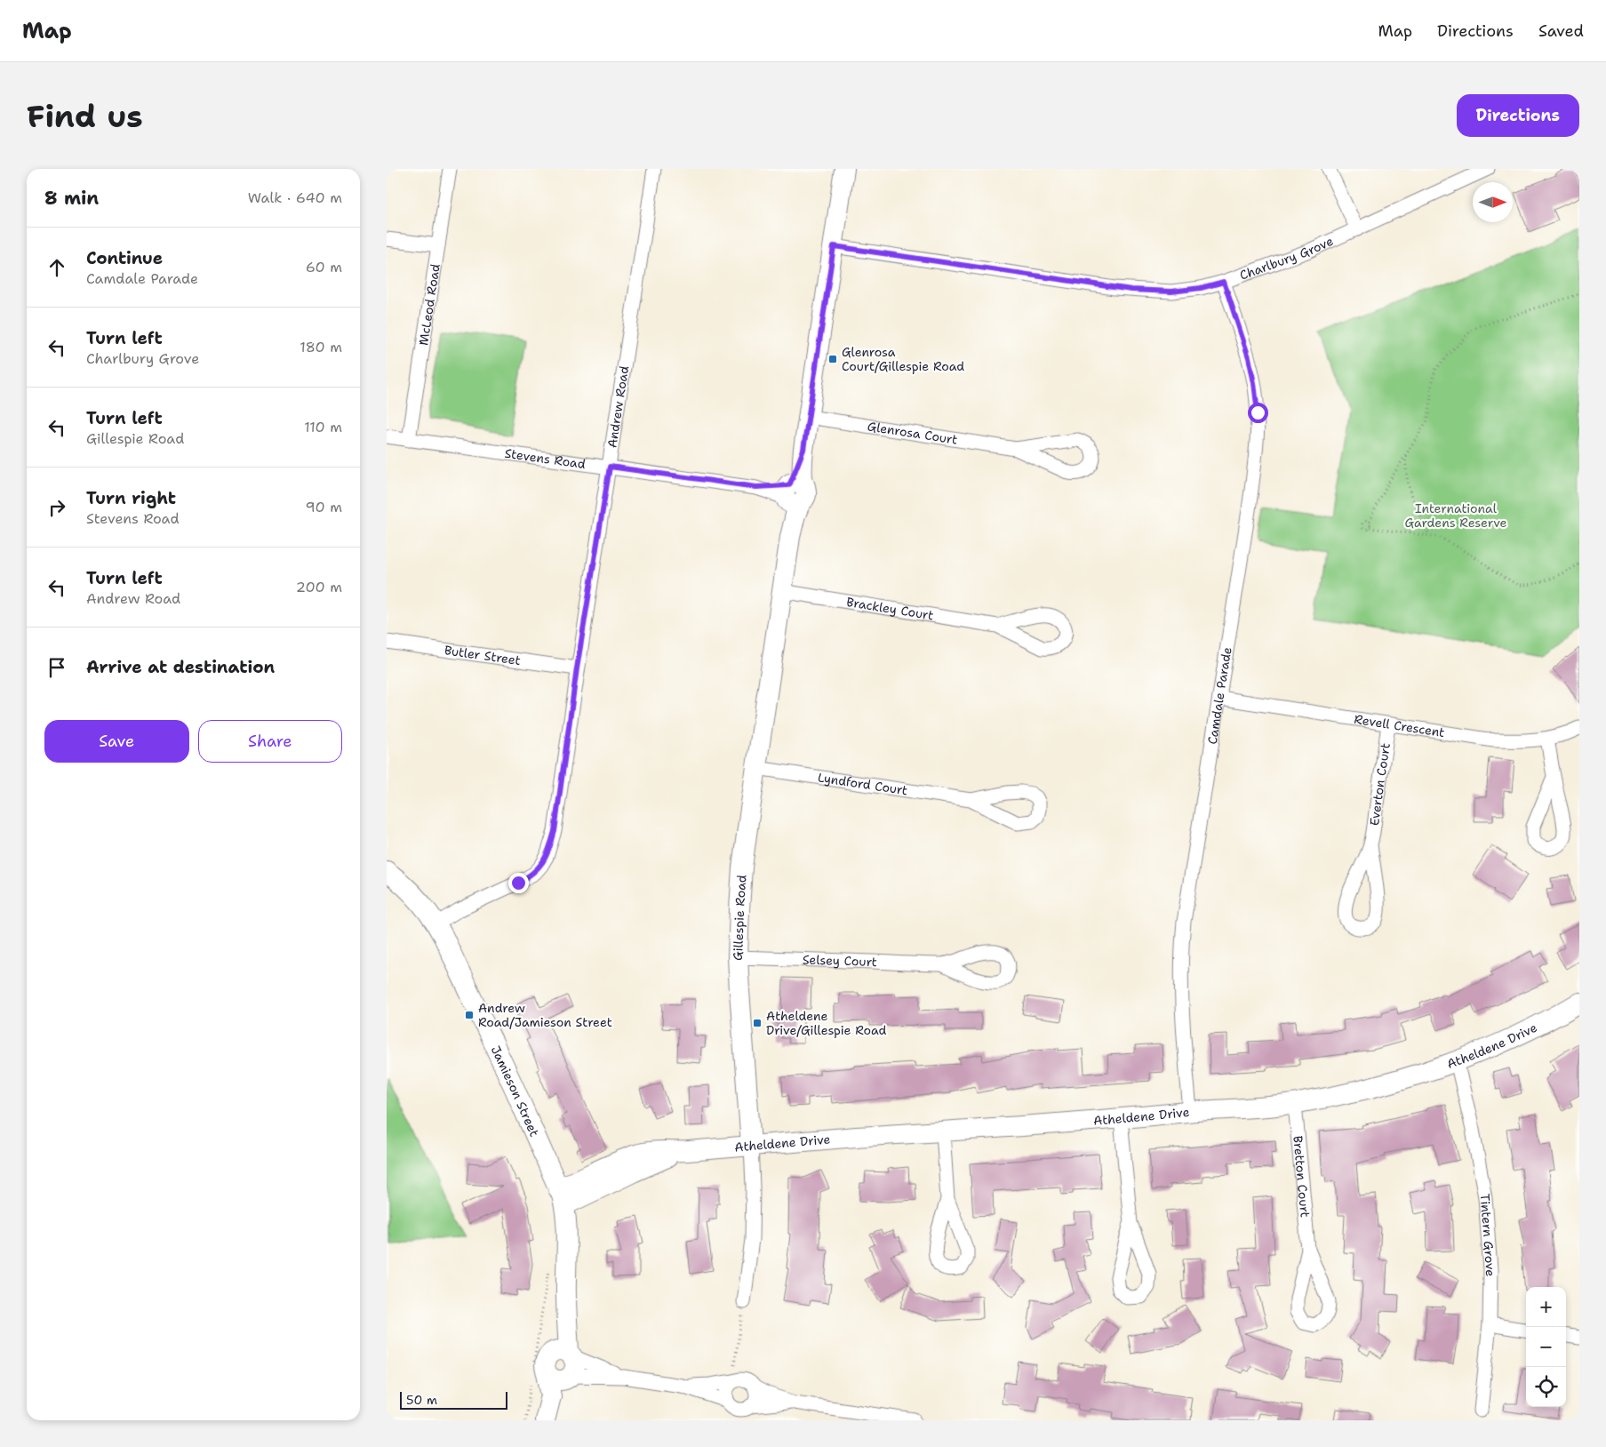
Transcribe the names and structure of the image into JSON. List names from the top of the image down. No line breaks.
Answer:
{"streets":{"street":["Charlbury Grove","McLeod Road","Andrew Road","Glenrosa Court","Stevens Road","Brackley Court","Butler Street","Camdale Parade","Revell Crescent","Lyndford Court","Everton Court","Gillespie Road","Selsey Court","Atheldene Drive","Jamieson Street","Bretton Court","Tintern Grove"]},"crossings":[["Charlbury Grove","Camdale Parade"],["Charlbury Grove","Gillespie Road"],["McLeod Road","Stevens Road"],["Andrew Road","Stevens Road"],["Andrew Road","Butler Street"],["Andrew Road","Jamieson Street"],["Glenrosa Court","Gillespie Road"],["Stevens Road","Gillespie Road"],["Brackley Court","Gillespie Road"],["Camdale Parade","Revell Crescent"],["Camdale Parade","Atheldene Drive"],["Revell Crescent","Everton Court"],["Lyndford Court","Gillespie Road"],["Gillespie Road","Selsey Court"],["Gillespie Road","Atheldene Drive"],["Atheldene Drive","Jamieson Street"],["Atheldene Drive","Bretton Court"],["Atheldene Drive","Tintern Grove"]],"parks":["International Gardens Reserve"],"places":{"transit":["Glenrosa Court/Gillespie Road","Andrew Road/Jamieson Street","Atheldene Drive/Gillespie Road"]},"scale_bar":"50 m","north":"right","page":{"header":"Map","nav":["Map","Directions","Saved"],"buttons":["Directions",["Save","Share"]],"title":"Find us","heading":["8 min","Walk · 640 m"],"list":[["Continue","Camdale Parade","60 m"],["Turn left","Charlbury Grove","180 m"],["Turn left","Gillespie Road","110 m"],["Turn right","Stevens Road","90 m"],["Turn left","Andrew Road","200 m"],"Arrive at destination"],"map_buttons":["+","−"],"scale":"50 m"}}
